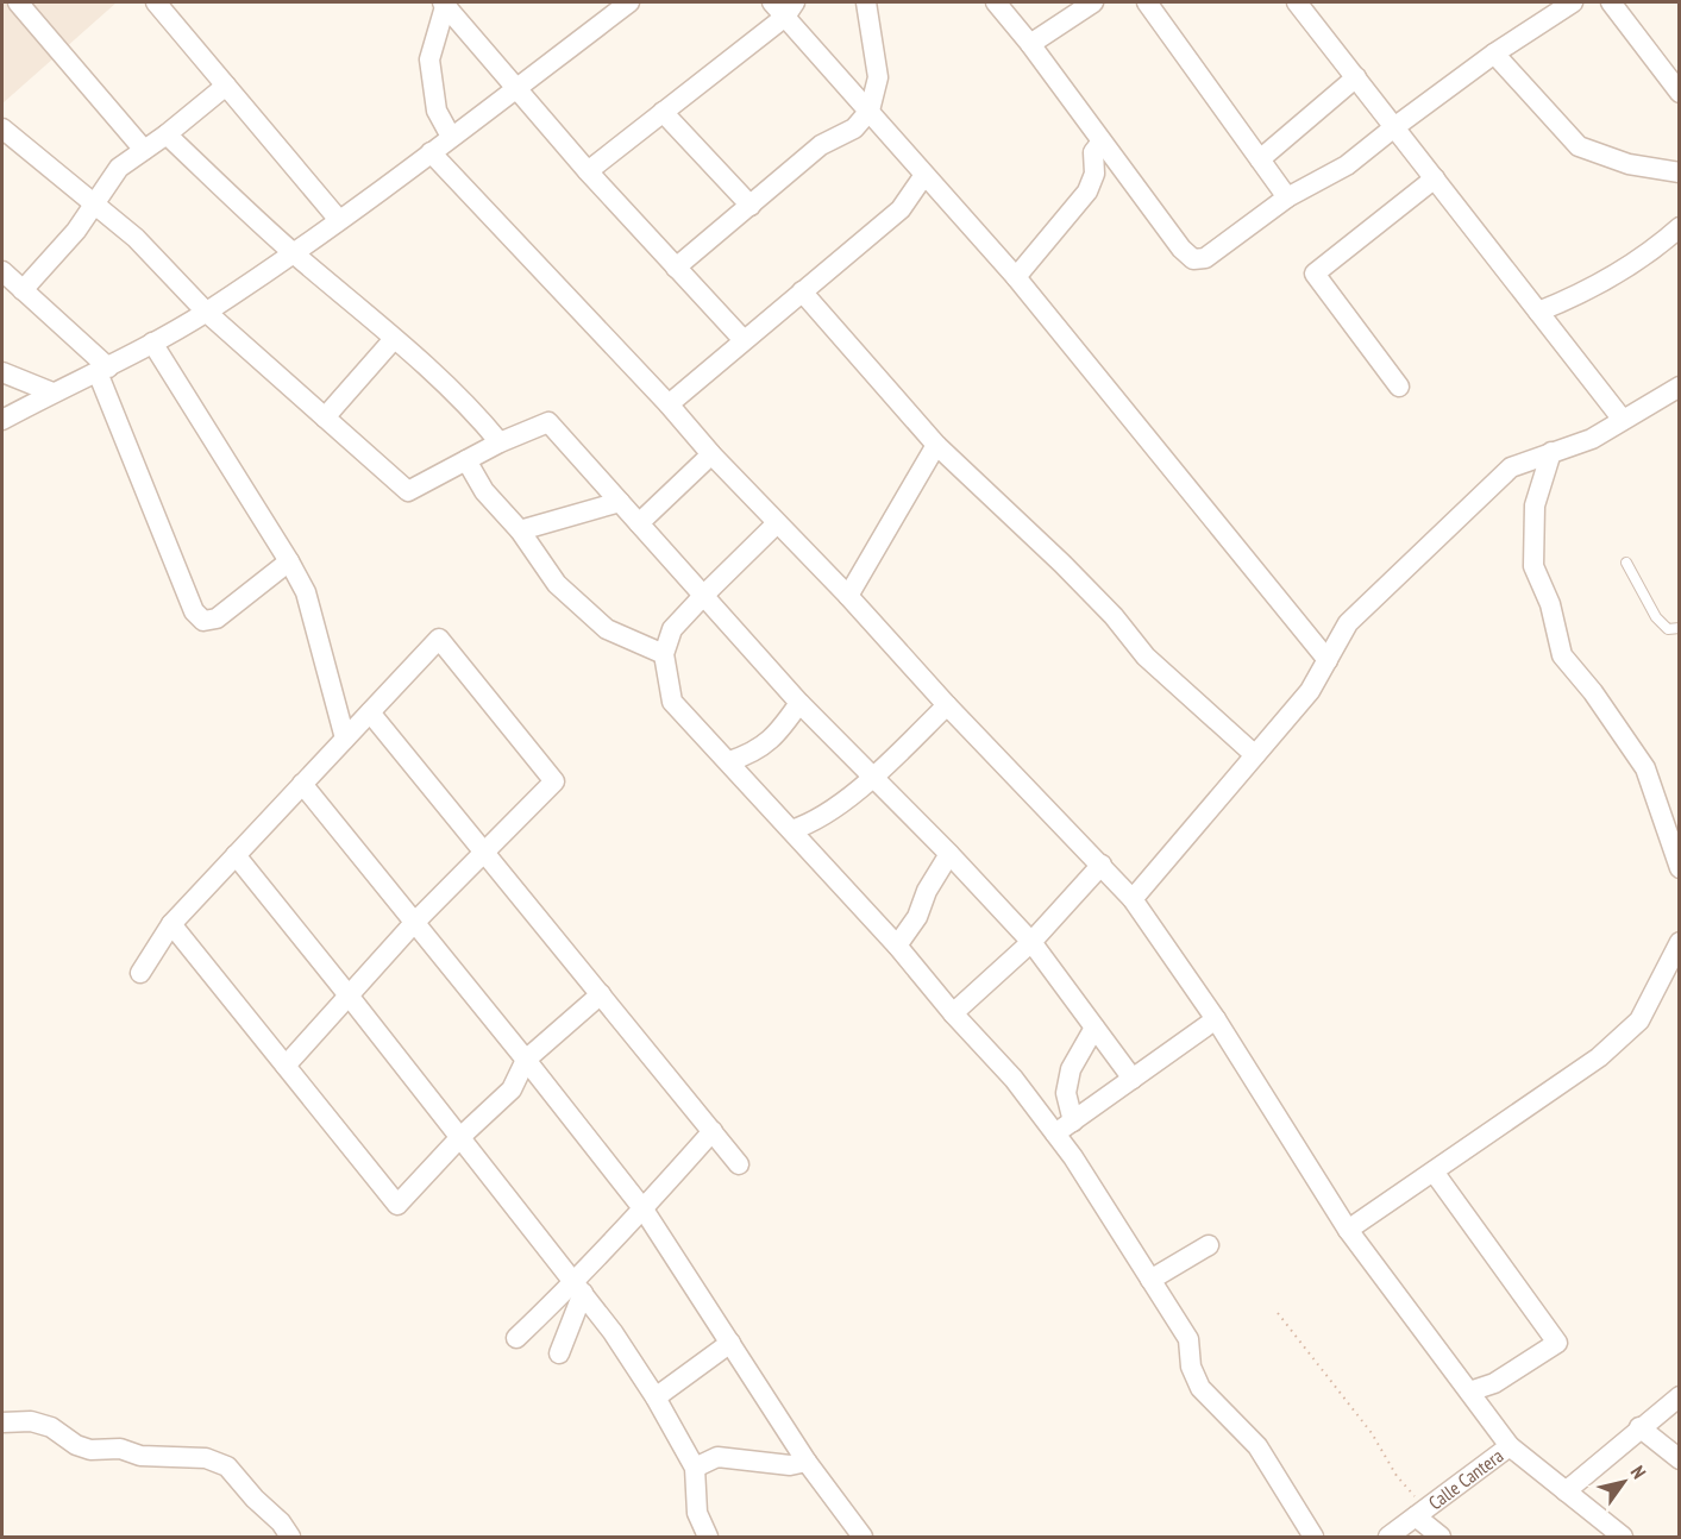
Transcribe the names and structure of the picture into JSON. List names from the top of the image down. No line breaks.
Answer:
{"streets":{"street":["Calle Cantera"]},"north":"top right"}
